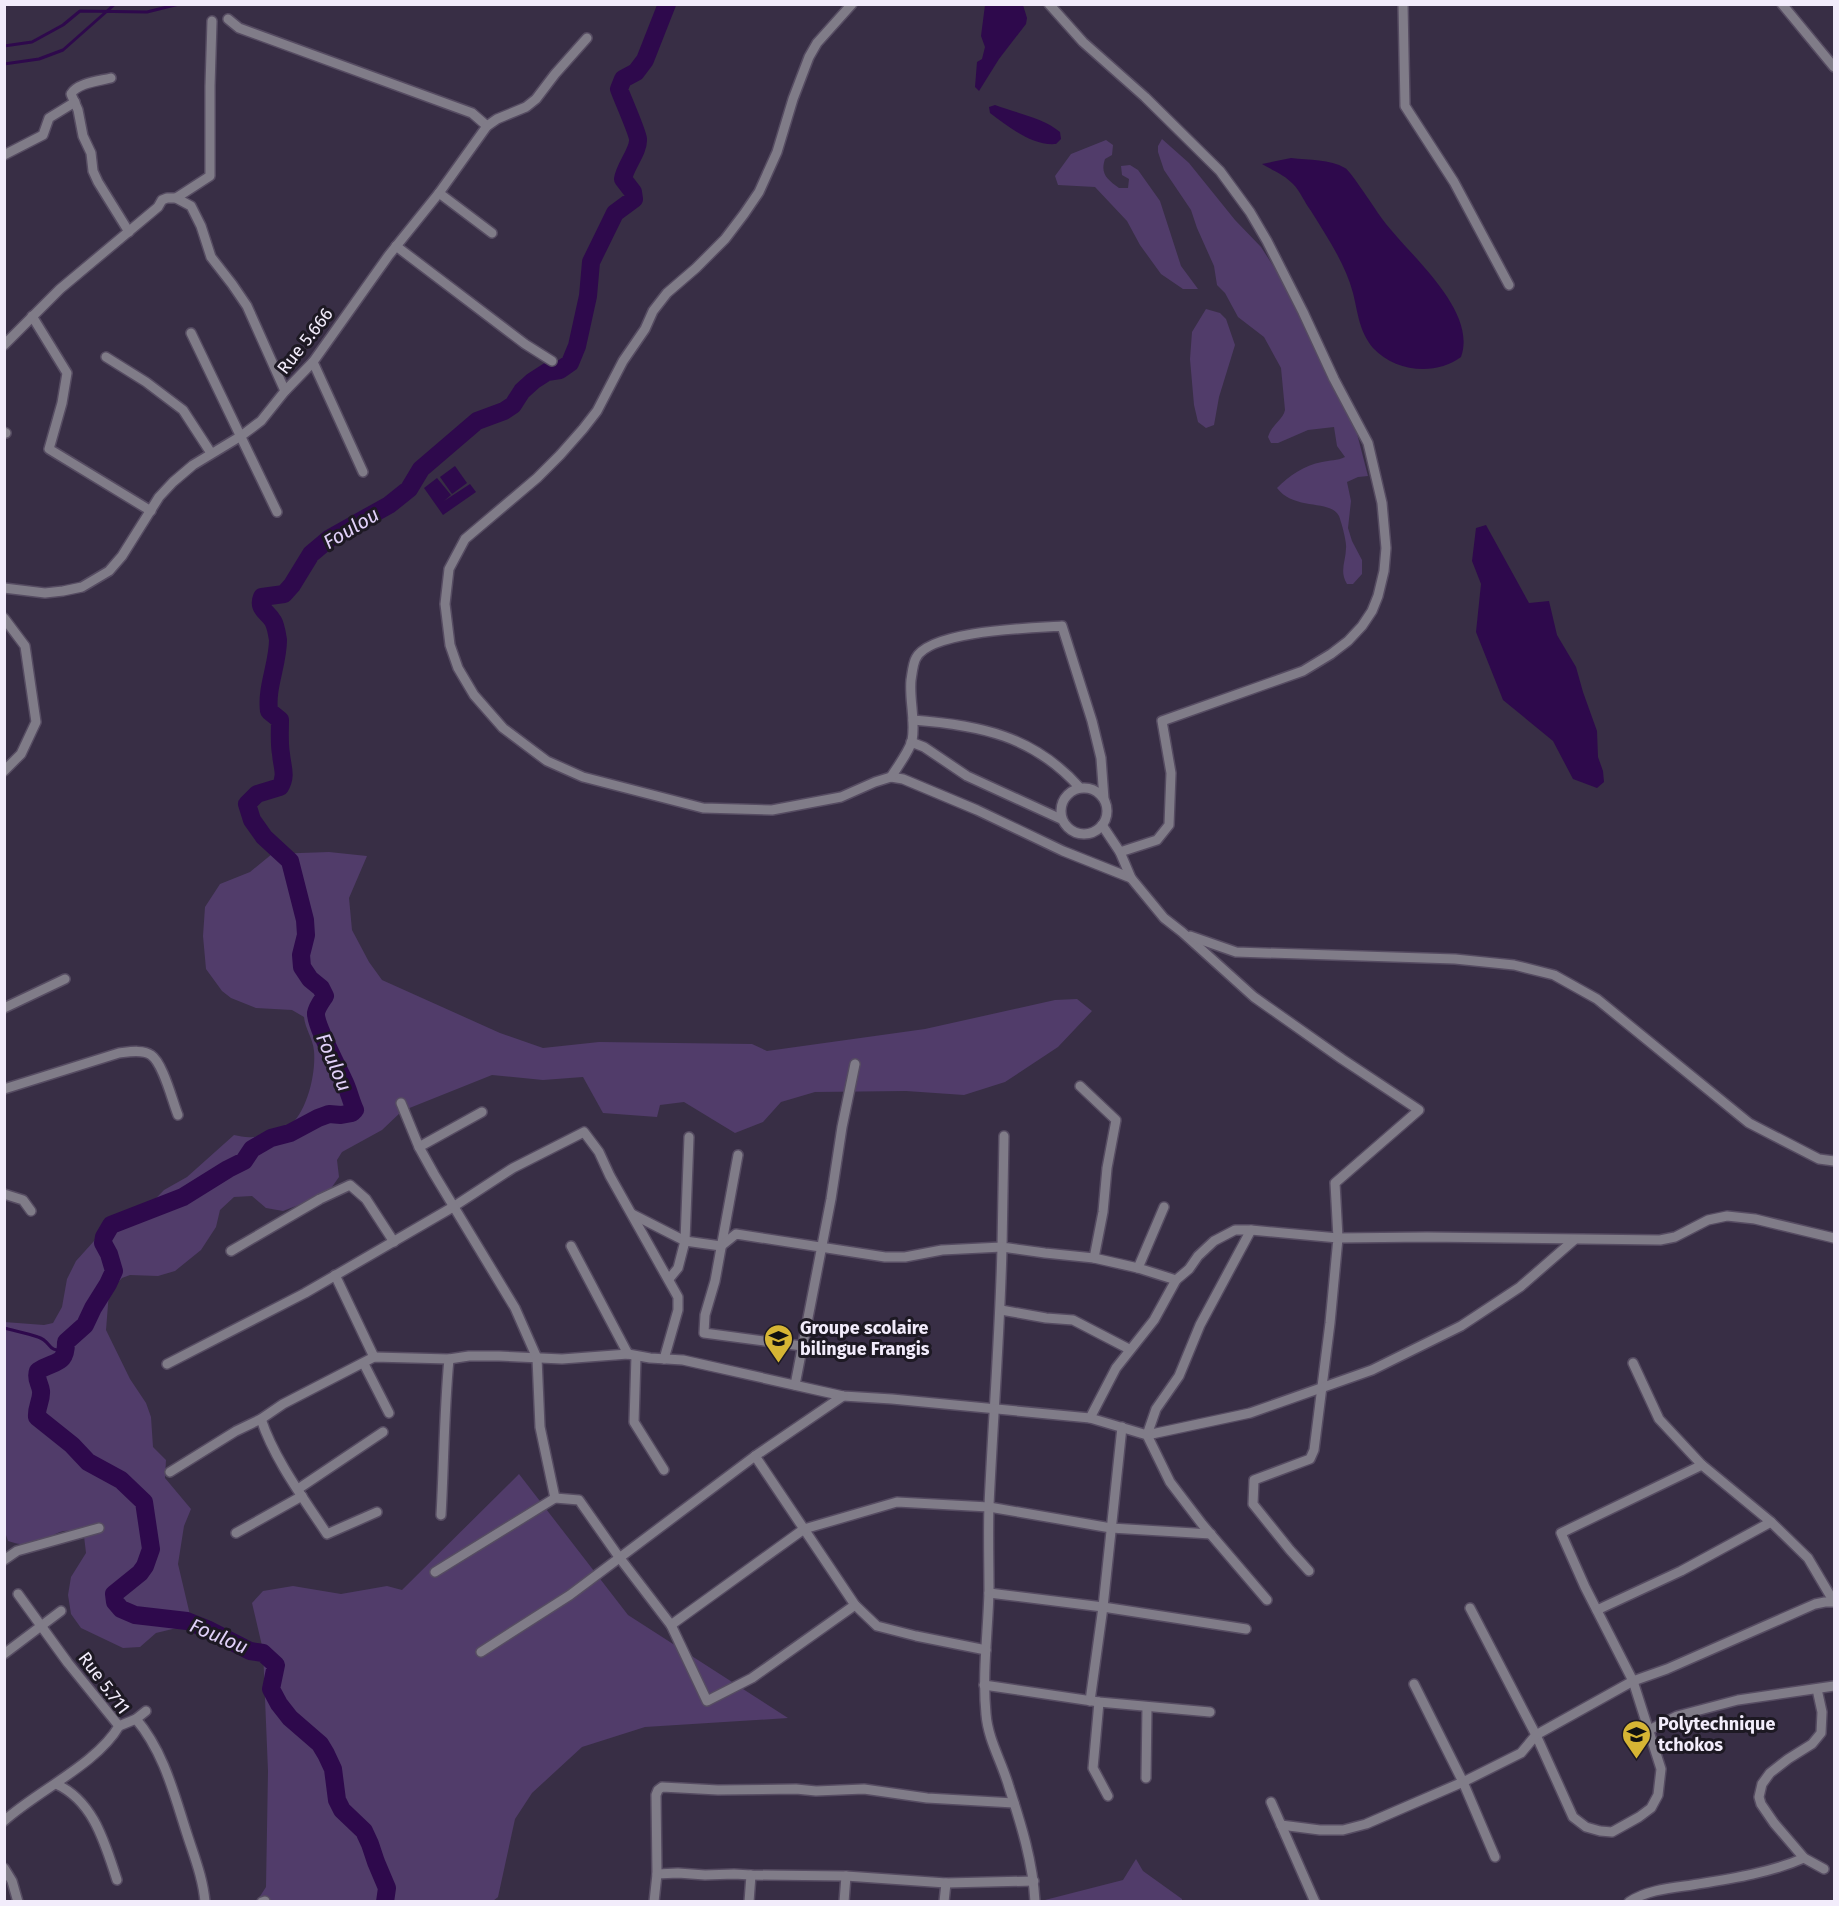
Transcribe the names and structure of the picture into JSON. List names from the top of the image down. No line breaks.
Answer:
{"streets":{"street":["Rue 5.666","Rue 5.711"]},"water":["Foulou"],"places":{"school or university":["Groupe scolaire bilingue Frangis","Polytechnique tchokos"]}}
